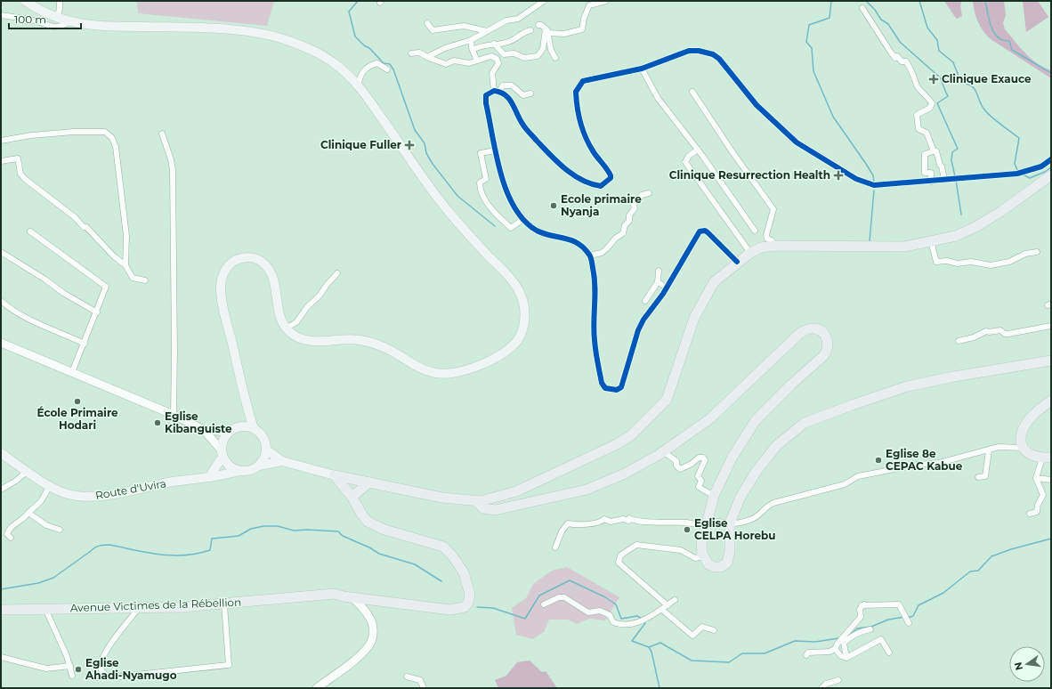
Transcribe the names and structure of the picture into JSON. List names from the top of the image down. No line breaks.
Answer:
{"streets":{"highway":["Avenue Victimes de la Rébellion"],"main road":["Route d'Uvira"]},"places":{"health":["Clinique Exauce","Clinique Fuller","Clinique Resurrection Health"],"other":["Ecole primaire Nyanja","École Primaire Hodari","Eglise Kibanguiste","Eglise 8e CEPAC Kabue","Eglise CELPA Horebu","Eglise Ahadi-Nyamugo"]},"scale_bar":"100 m","north":"left"}
